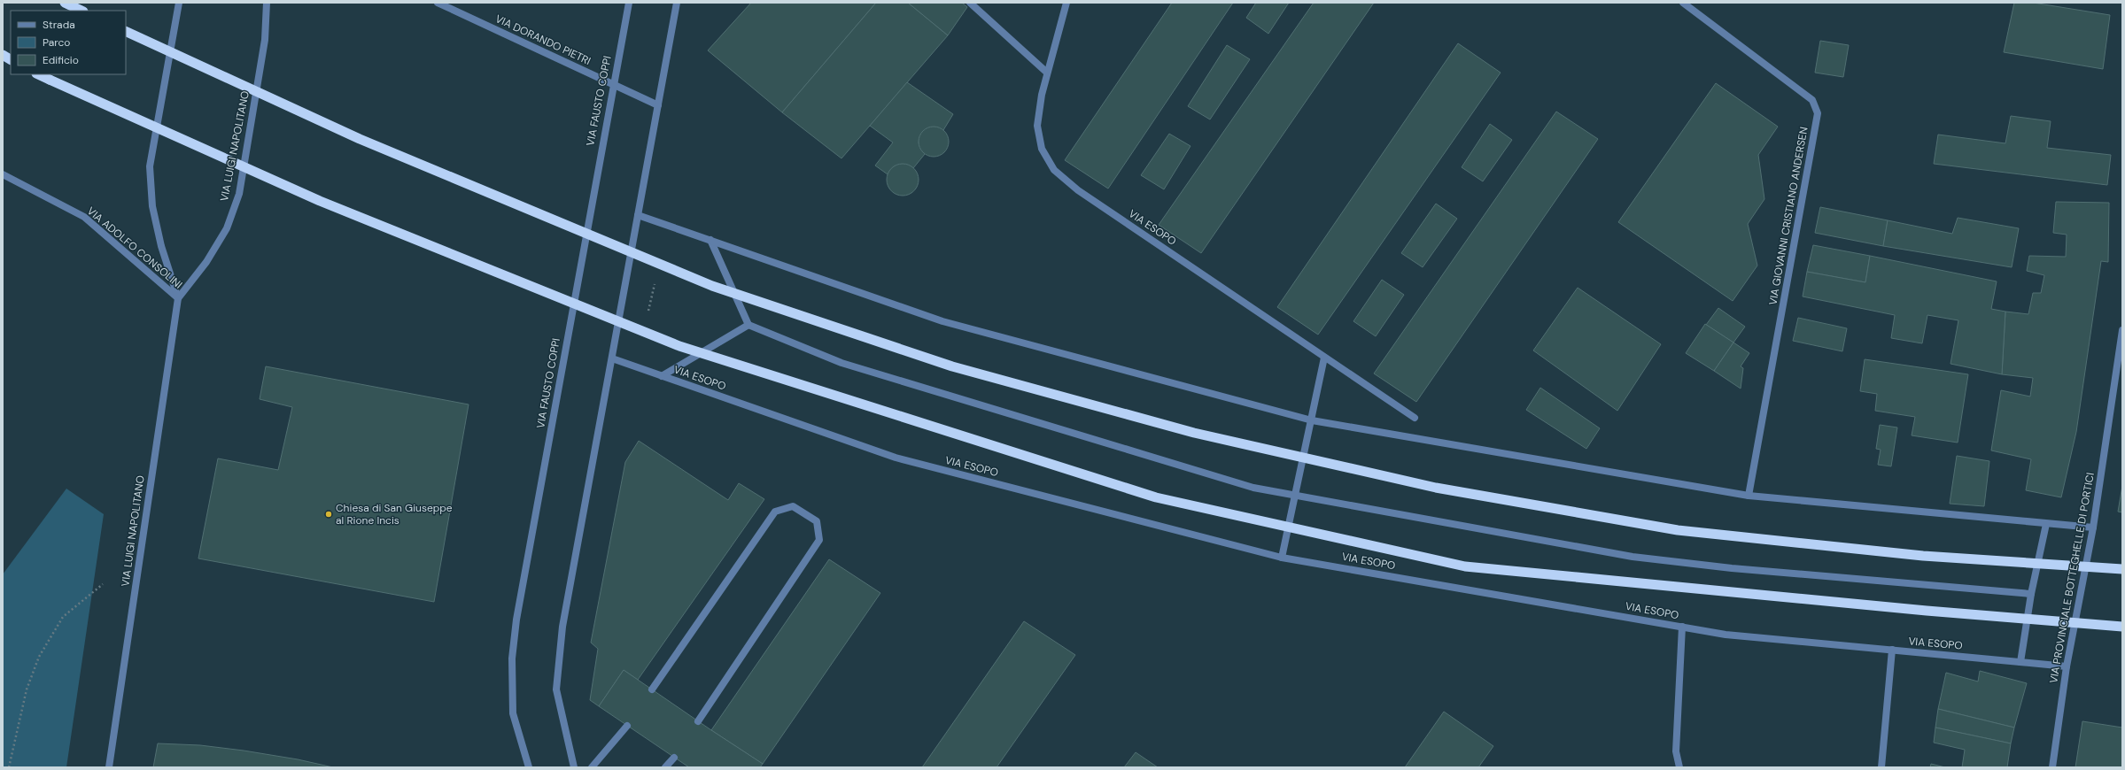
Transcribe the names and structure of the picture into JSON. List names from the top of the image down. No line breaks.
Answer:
{"streets":{"street":["VIA DORANDO PIETRI","VIA FAUSTO COPPI","VIA LUIGI NAPOLITANO","VIA GIOVANNI CRISTIANO ANDERSEN","VIA ESOPO","VIA ADOLFO CONSOLINI","VIA PROVINCIALE BOTTEGHELLE DI PORTICI"]},"crossings":[["VIA DORANDO PIETRI","VIA FAUSTO COPPI"],["VIA LUIGI NAPOLITANO","VIA ADOLFO CONSOLINI"],["VIA ESOPO","VIA PROVINCIALE BOTTEGHELLE DI PORTICI"]],"places":["Chiesa di San Giuseppe al Rione Incis"],"legend":["Strada","Parco","Edificio"]}
